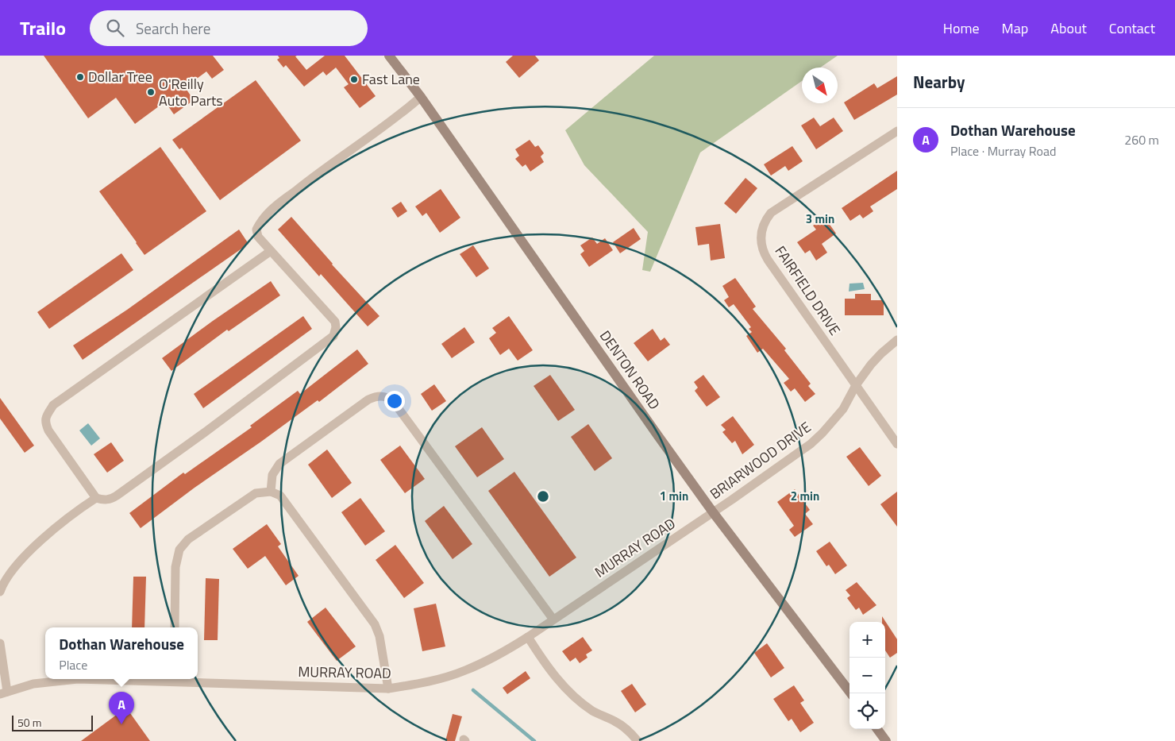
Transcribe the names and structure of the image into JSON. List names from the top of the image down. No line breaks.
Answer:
{"streets":{"street":["FAIRFIELD DRIVE","DENTON ROAD","BRIARWOOD DRIVE","MURRAY ROAD"]},"crossings":[["FAIRFIELD DRIVE","BRIARWOOD DRIVE"],["DENTON ROAD","BRIARWOOD DRIVE"],["DENTON ROAD","MURRAY ROAD"],["BRIARWOOD DRIVE","MURRAY ROAD"]],"places":["Dollar Tree","Fast Lane","O'Reilly Auto Parts"],"scale_bar":"50 m","north":"bottom right","page":{"header":"Trailo","search":"Search here","nav":["Home","Map","About","Contact"],"heading":"Nearby","list":[{"mark":"A","name":"Dothan Warehouse","note":"Place · Murray Road","value":"260 m"}],"map_buttons":["+","−"],"popup":["Dothan Warehouse","Place"],"pins":"A","scale":"50 m"},"rings":["3 min","1 min","2 min"]}
